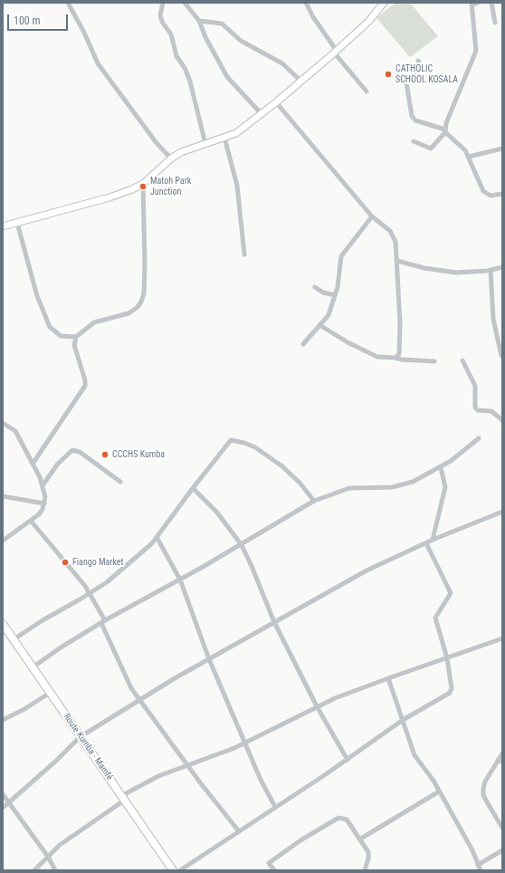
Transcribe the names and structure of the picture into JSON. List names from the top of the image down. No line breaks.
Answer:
{"streets":{"highway":["Route Kumba - Mamfé"]},"places":["CATHOLIC SCHOOL KOSALA","Matoh Park Junction","CCCHS Kumba","Fiango Market"],"scale_bar":"100 m"}
